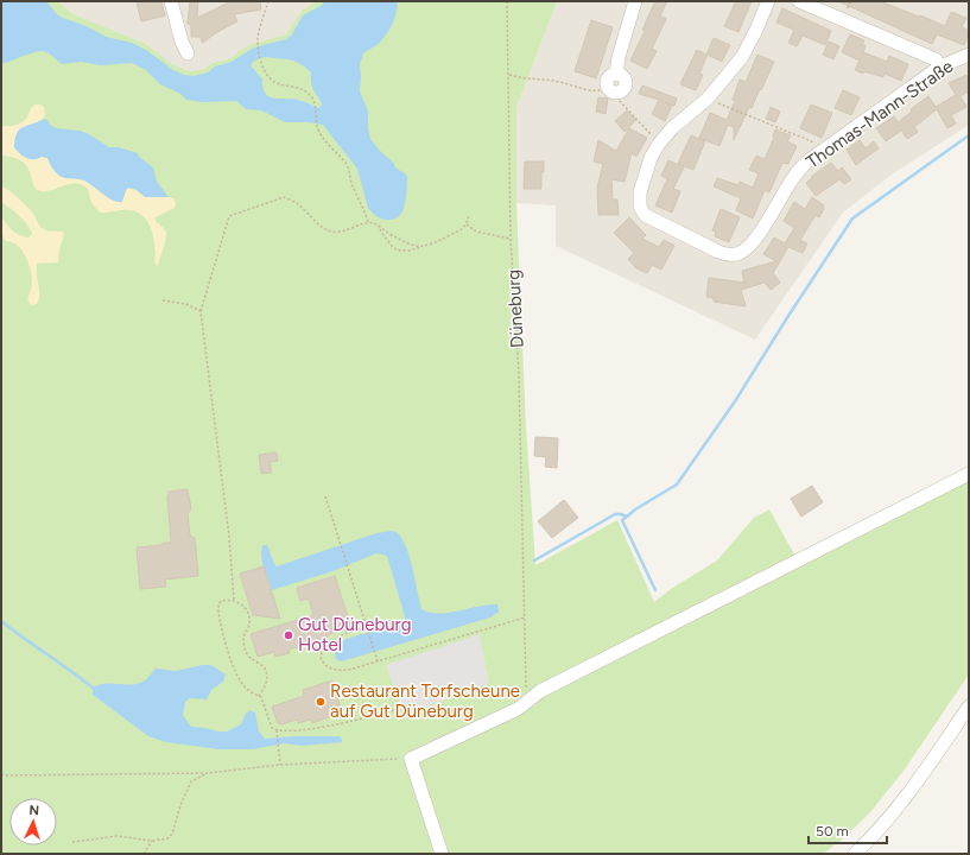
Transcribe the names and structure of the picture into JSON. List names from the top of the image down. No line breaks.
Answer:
{"streets":{"street":["Thomas-Mann-Straße"],"path":["Düneburg"]},"places":["Gut Düneburg Hotel","Restaurant Torfscheune auf Gut Düneburg"],"scale_bar":"50 m","north":"top"}
